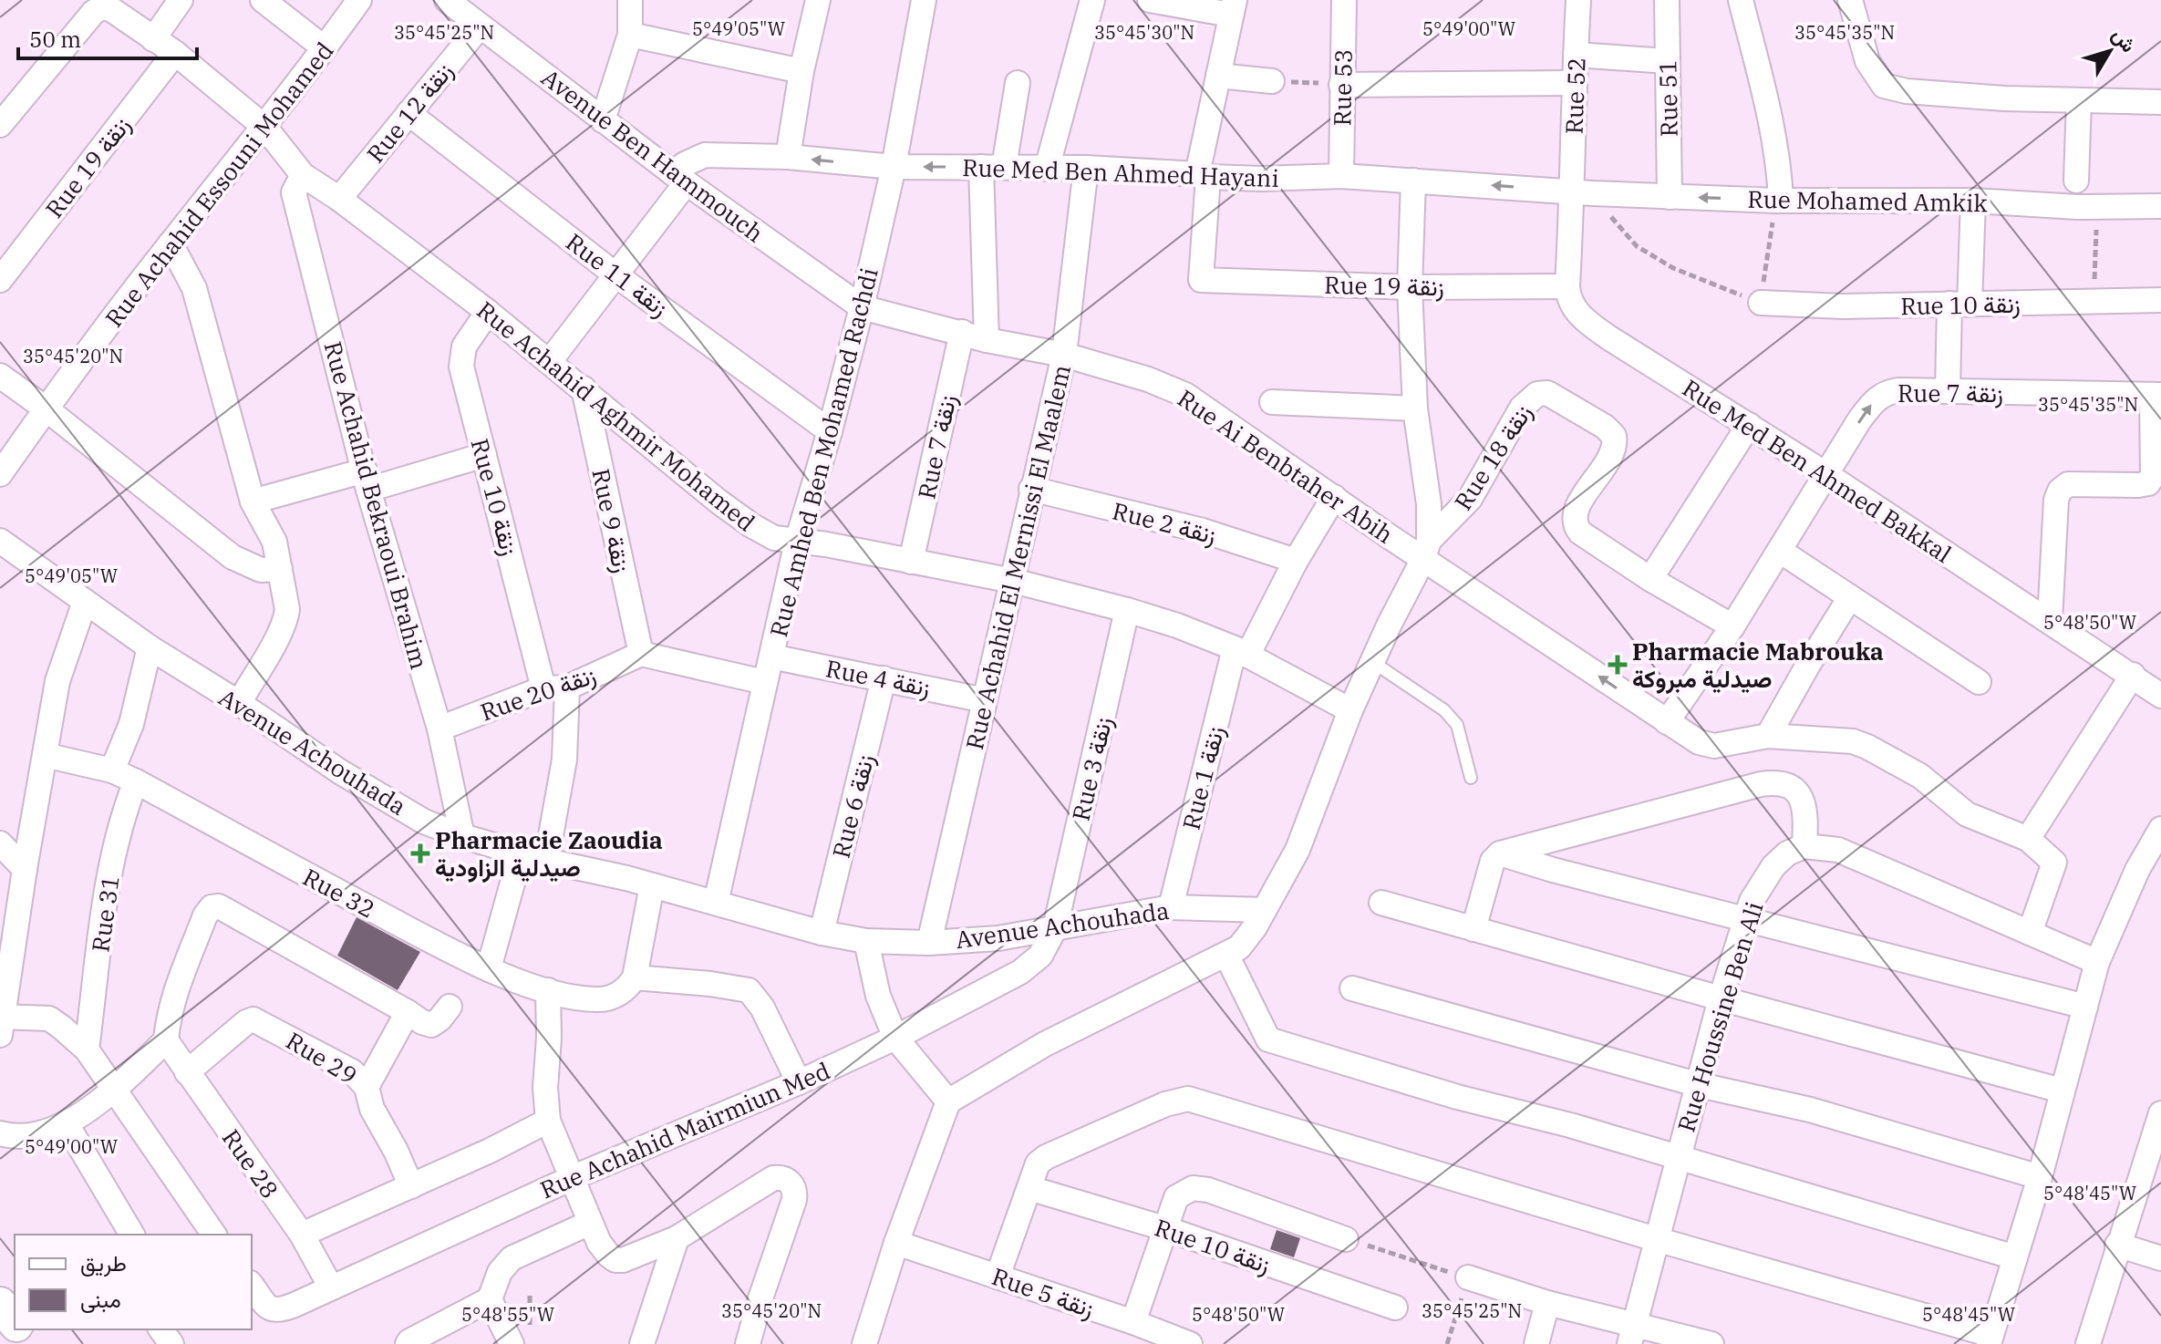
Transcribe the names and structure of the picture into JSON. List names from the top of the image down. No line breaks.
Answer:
{"streets":{"street":["Rue 53","Rue 52","Rue 51","Rue 12 زنقة","Avenue Ben Hammouch","Rue 19 زنقة","Rue Med Ben Ahmed Hayani","Rue Achahid Essouni Mohamed","Rue Mohamed Amkik","Rue 11 زنقة","Rue 10 زنقة","Rue 7 زنقة","Rue Achahid Aghmir Mohamed","Rue Amhed Ben Mohamed Rachdi","Rue 18 زنقة","Rue Ai Benbtaher Abih","Rue Med Ben Ahmed Bakkal","Rue Achahid Bekraoui Brahim","Rue 9 زنقة","Rue 2 زنقة","Rue Achahid El Mernissi El Maalem","Rue 4 زنقة","Rue 20 زنقة","Avenue Achouhada","Rue 3 زنقة","Rue 1 زنقة","Rue 6 زنقة","Rue 32","Rue 31","Rue Houssine Ben Ali","Rue 29","Rue Achahid Mairmiun Med","Rue 28","Rue 5 زنقة"]},"crossings":[["Rue 53","Rue Med Ben Ahmed Hayani"],["Rue 52","Rue Med Ben Ahmed Hayani"],["Rue 52","Rue Mohamed Amkik"],["Rue 52","Rue Med Ben Ahmed Bakkal"],["Rue 51","Rue Mohamed Amkik"],["Rue 12 زنقة","Avenue Ben Hammouch"],["Rue 12 زنقة","Rue 11 زنقة"],["Rue 12 زنقة","Rue Achahid Aghmir Mohamed"],["Avenue Ben Hammouch","Rue Med Ben Ahmed Hayani"],["Avenue Ben Hammouch","Rue Amhed Ben Mohamed Rachdi"],["Avenue Ben Hammouch","Rue Ai Benbtaher Abih"],["Rue 19 زنقة","Rue Med Ben Ahmed Hayani"],["Rue 19 زنقة","Rue Achahid Aghmir Mohamed"],["Rue 19 زنقة","Rue Med Ben Ahmed Bakkal"],["Rue Med Ben Ahmed Hayani","Rue Mohamed Amkik"],["Rue Med Ben Ahmed Hayani","Rue Amhed Ben Mohamed Rachdi"],["Rue Med Ben Ahmed Hayani","Rue Med Ben Ahmed Bakkal"],["Rue Med Ben Ahmed Hayani","Rue Achahid El Mernissi El Maalem"],["Rue Achahid Essouni Mohamed","Rue Achahid Aghmir Mohamed"],["Rue Mohamed Amkik","Rue Med Ben Ahmed Bakkal"],["Rue 11 زنقة","Rue Amhed Ben Mohamed Rachdi"],["Rue 10 زنقة","Rue Achahid Aghmir Mohamed"],["Rue 10 زنقة","Rue 20 زنقة"],["Rue 10 زنقة","Avenue Achouhada"],["Rue 7 زنقة","Rue Achahid Aghmir Mohamed"],["Rue 7 زنقة","Rue Ai Benbtaher Abih"],["Rue 7 زنقة","Rue Med Ben Ahmed Bakkal"],["Rue Achahid Aghmir Mohamed","Rue Amhed Ben Mohamed Rachdi"],["Rue Achahid Aghmir Mohamed","Rue Achahid Bekraoui Brahim"],["Rue Achahid Aghmir Mohamed","Rue 9 زنقة"],["Rue Achahid Aghmir Mohamed","Rue Achahid El Mernissi El Maalem"],["Rue Achahid Aghmir Mohamed","Rue 3 زنقة"],["Rue Achahid Aghmir Mohamed","Rue 1 زنقة"],["Rue Amhed Ben Mohamed Rachdi","Rue Ai Benbtaher Abih"],["Rue Amhed Ben Mohamed Rachdi","Rue 4 زنقة"],["Rue Amhed Ben Mohamed Rachdi","Avenue Achouhada"],["Rue 18 زنقة","Rue Ai Benbtaher Abih"],["Rue Ai Benbtaher Abih","Rue Achahid El Mernissi El Maalem"],["Rue Ai Benbtaher Abih","Rue 1 زنقة"],["Rue Achahid Bekraoui Brahim","Rue 20 زنقة"],["Rue Achahid Bekraoui Brahim","Avenue Achouhada"],["Rue 9 زنقة","Rue 20 زنقة"],["Rue 2 زنقة","Rue Achahid El Mernissi El Maalem"],["Rue 2 زنقة","Rue 1 زنقة"],["Rue Achahid El Mernissi El Maalem","Rue 4 زنقة"],["Rue Achahid El Mernissi El Maalem","Avenue Achouhada"],["Rue 4 زنقة","Rue 6 زنقة"],["Avenue Achouhada","Rue 3 زنقة"],["Avenue Achouhada","Rue 1 زنقة"],["Avenue Achouhada","Rue 6 زنقة"],["Avenue Achouhada","Rue Achahid Mairmiun Med"],["Rue 3 زنقة","Rue Achahid Mairmiun Med"],["Rue 32","Rue 31"],["Rue 29","Rue 28"],["Rue Achahid Mairmiun Med","Rue 28"]],"places":{"health":["Pharmacie Mabrouka صيدلية مبروكة","Pharmacie Zaoudia صيدلية الزاودية"]},"legend":["طريق","مبنى"],"scale_bar":"50 m","north":"top right","coordinates":["5°49'05\"W","5°49'00\"W","35°45'25\"N","35°45'30\"N","35°45'35\"N","35°45'20\"N","5°48'50\"W","5°48'45\"W","5°48'55\"W"]}
